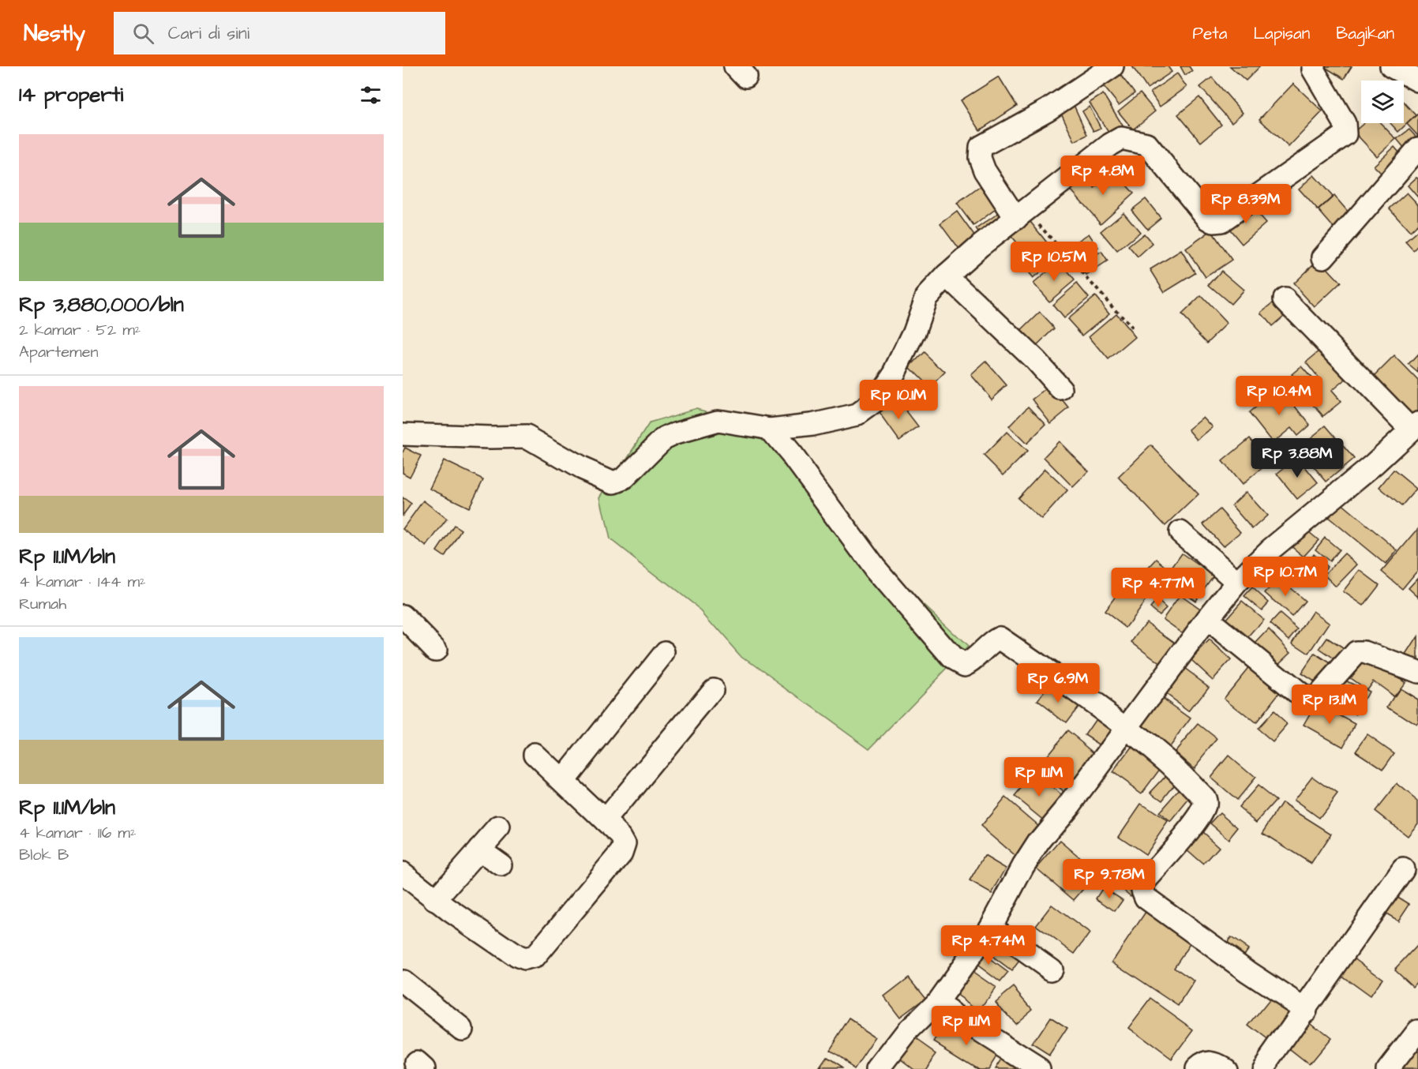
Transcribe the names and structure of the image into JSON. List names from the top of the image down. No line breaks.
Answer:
{"page":{"header":"Nestly","search":"Cari di sini","nav":["Peta","Lapisan","Bagikan"],"heading":"14 properti","list":[{"name":"Rp 3,880,000/bln","note":"2 kamar · 52 m² · Apartemen"},{"name":"Rp 11.1M/bln","note":"4 kamar · 144 m² · Rumah"},{"name":"Rp 11.1M/bln","note":"4 kamar · 116 m² · Blok B"}],"price":["Rp 4.8M","Rp 8.39M","Rp 10.5M","Rp 10.4M","Rp 10.1M","Rp 3.88M","Rp 10.7M","Rp 4.77M","Rp 6.9M","Rp 13.1M","Rp 11.1M","Rp 9.78M","Rp 4.74M","Rp 11.1M"]}}
